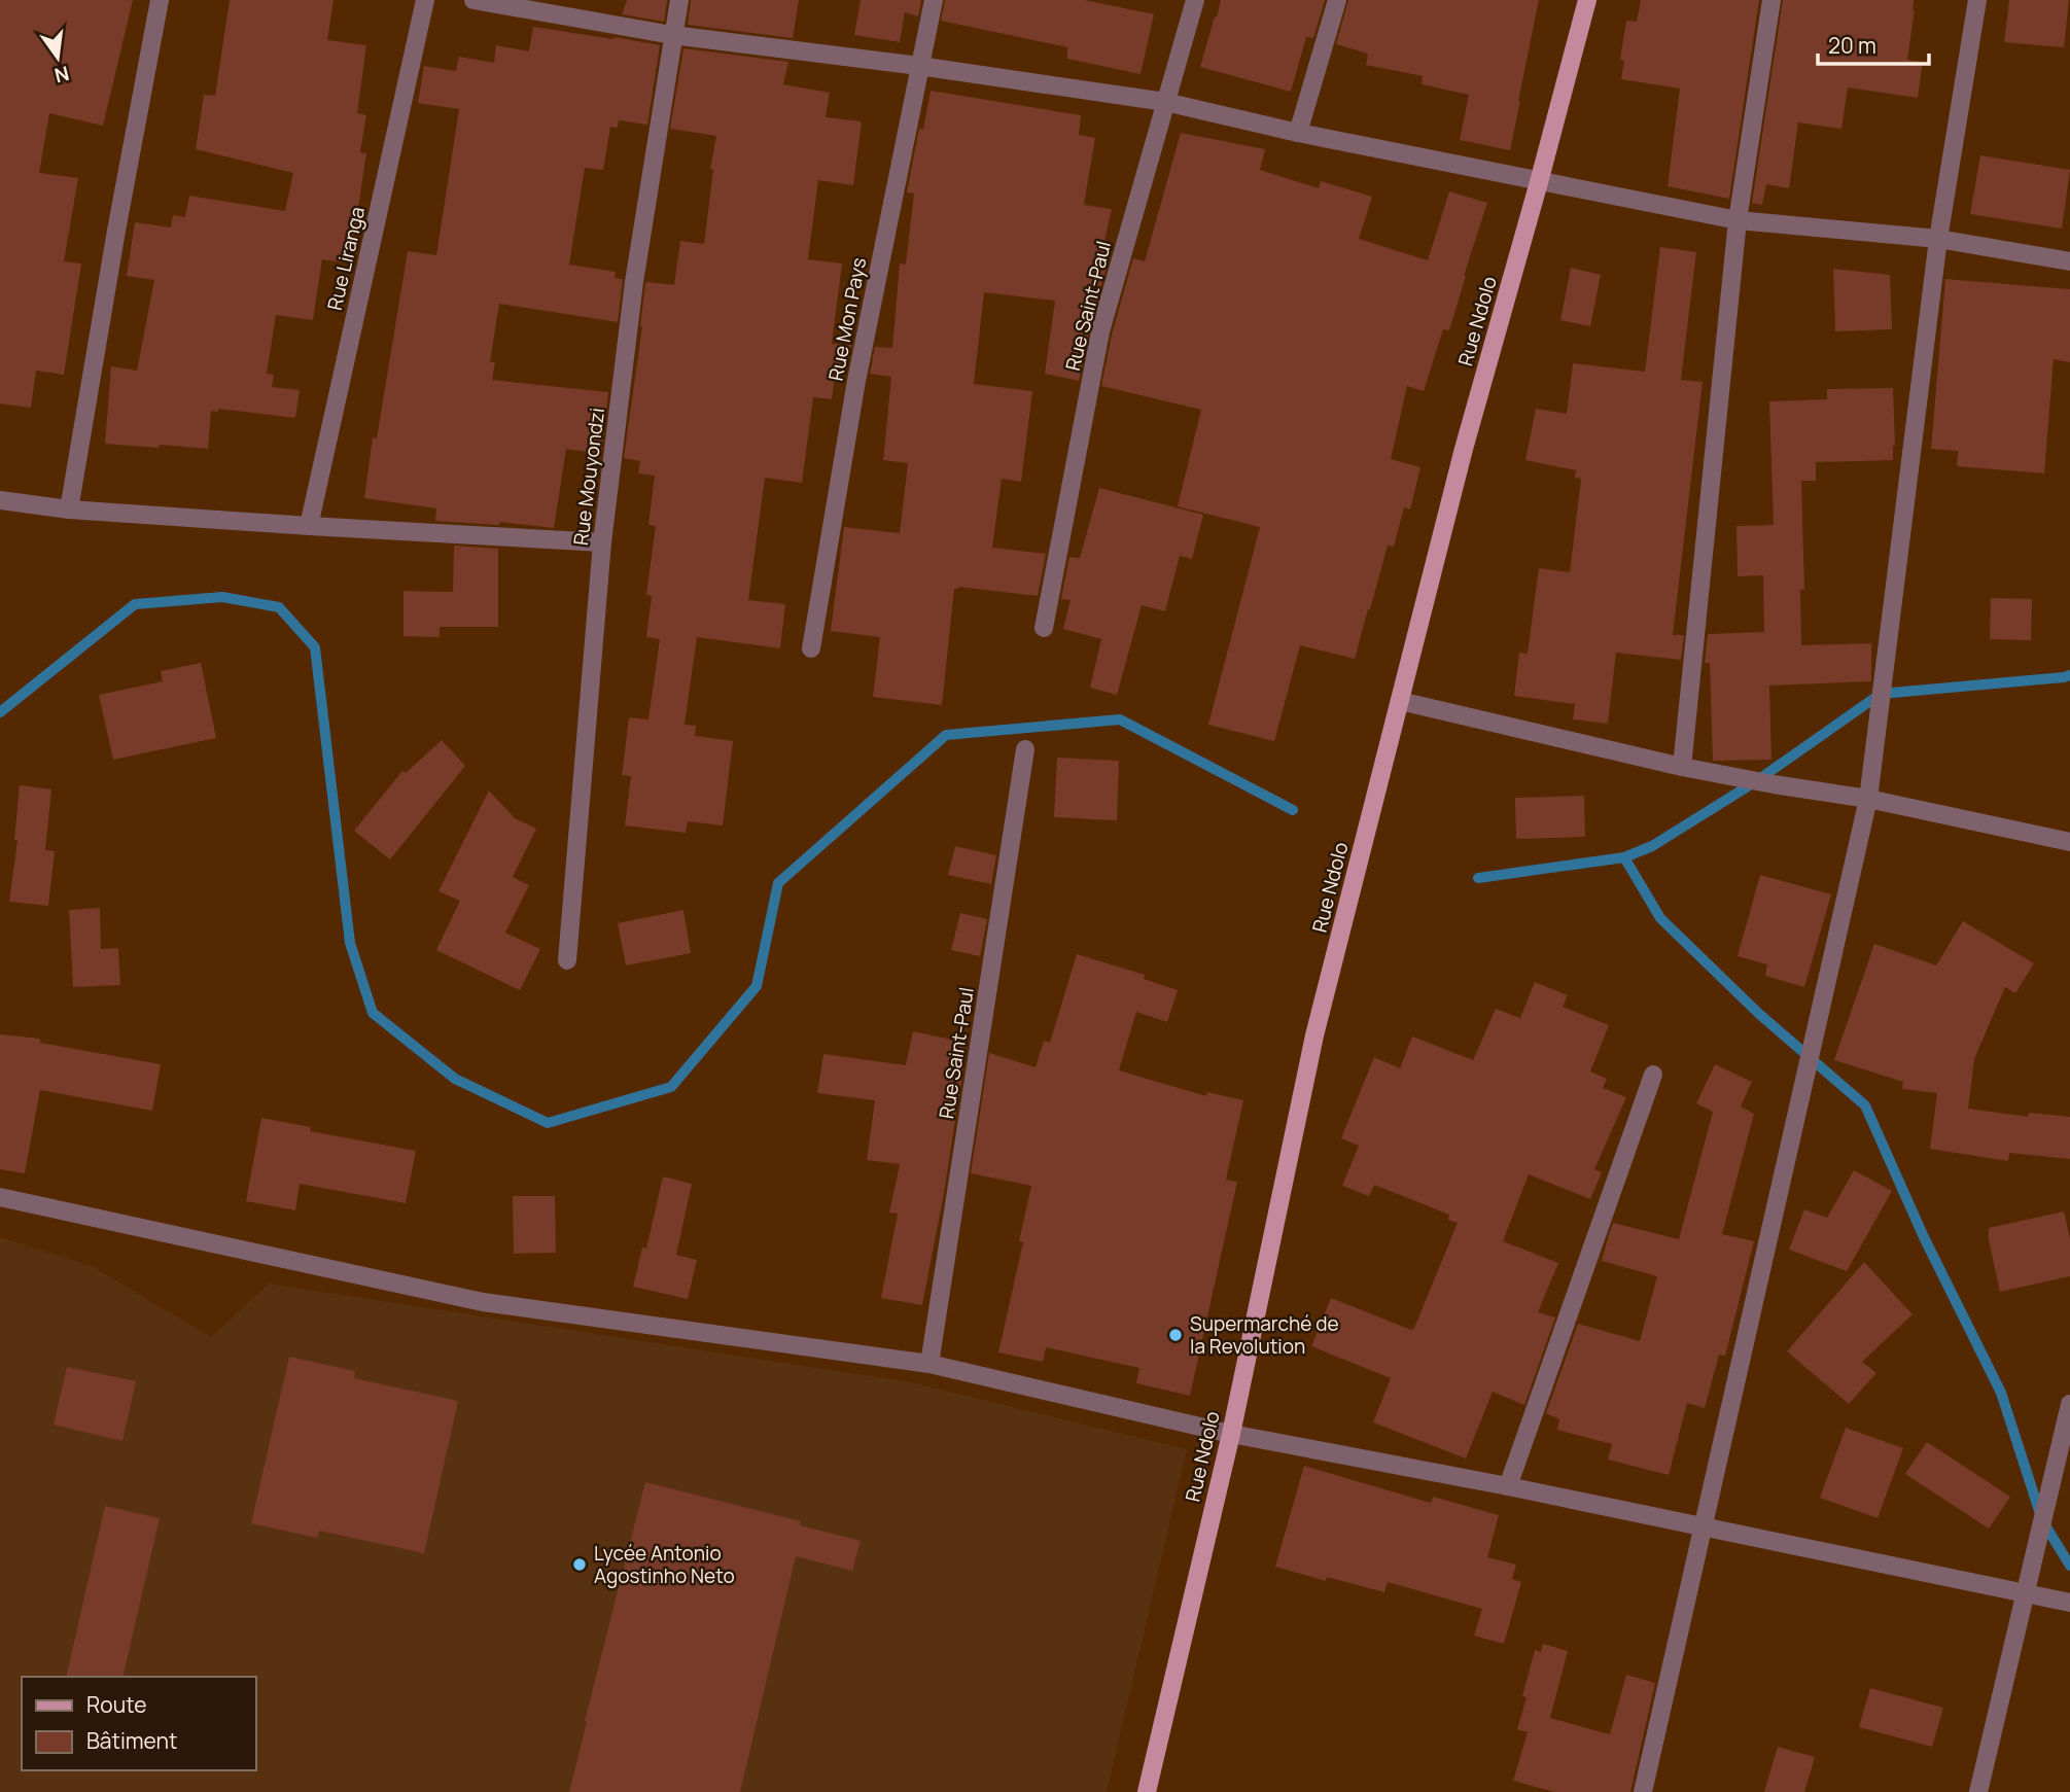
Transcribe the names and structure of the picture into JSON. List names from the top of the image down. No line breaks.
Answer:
{"streets":{"main road":["Rue Ndolo"],"street":["Rue Liranga","Rue Saint-Paul","Rue Mon Pays","Rue Mouyondzi"]},"places":["Supermarché de la Revolution","Lycée Antonio Agostinho Neto"],"legend":["Route","Bâtiment"],"scale_bar":"20 m","north":"bottom"}
